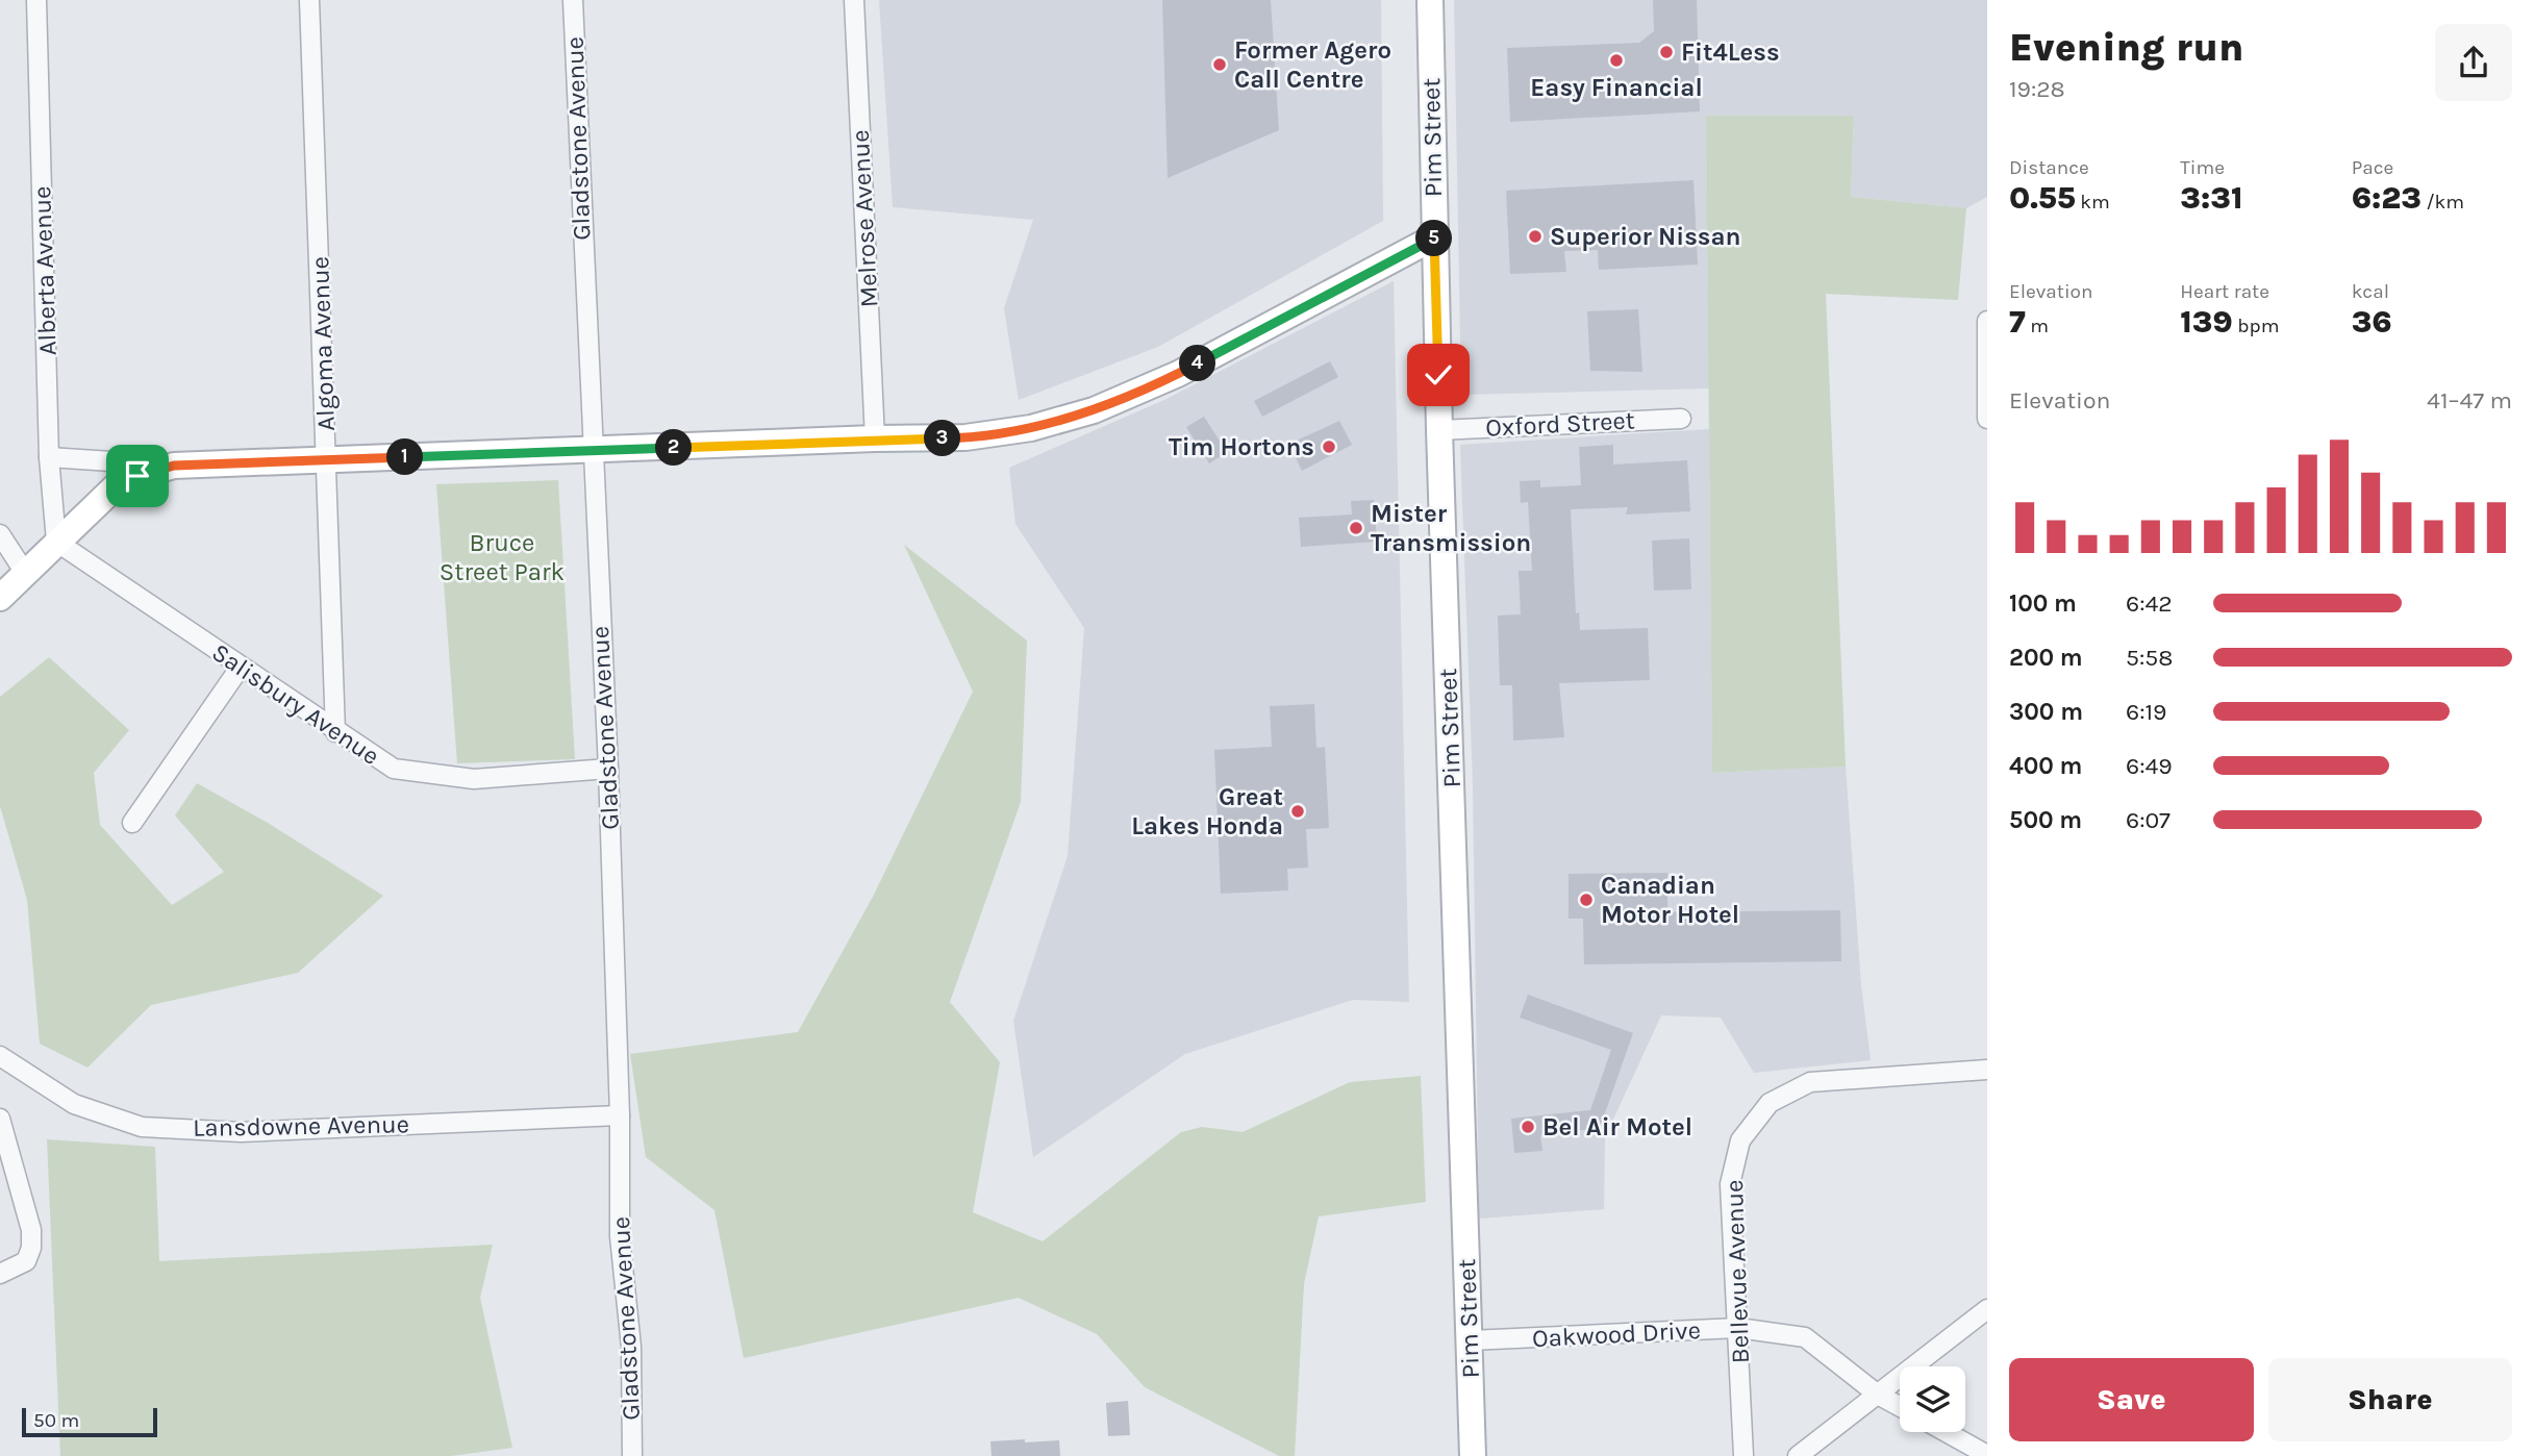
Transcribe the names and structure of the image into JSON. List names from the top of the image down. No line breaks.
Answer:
{"streets":{"main road":["Pim Street"],"street":["Gladstone Avenue","Melrose Avenue","Alberta Avenue","Algoma Avenue","Oxford Street","Salisbury Avenue","Lansdowne Avenue","Bellevue Avenue","Oakwood Drive"]},"crossings":[["Pim Street","Oxford Street"],["Pim Street","Oakwood Drive"],["Gladstone Avenue","Salisbury Avenue"],["Gladstone Avenue","Lansdowne Avenue"],["Alberta Avenue","Salisbury Avenue"],["Algoma Avenue","Salisbury Avenue"],["Bellevue Avenue","Oakwood Drive"]],"parks":["Bruce Street Park"],"places":["Fit4Less","Easy Financial","Former Agero Call Centre","Superior Nissan","Tim Hortons","Mister Transmission","Great Lakes Honda","Canadian Motor Hotel","Bel Air Motel"],"scale_bar":"50 m","page":{"heading":["Evening run","19:28"],"stats":[["Distance","0.55 km"],["Time","3:31"],["Pace","6:23 /km"],["Elevation","7 m"],["Heart rate","139 bpm"],["kcal","36"]],"pins":["5","4","3","2","1"],"chart":["Elevation","41–47 m"],"list":[{"name":"100 m","note":"6:42"},{"name":"200 m","note":"5:58"},{"name":"300 m","note":"6:19"},{"name":"400 m","note":"6:49"},{"name":"500 m","note":"6:07"}],"buttons":["Save","Share"],"scale":"50 m"}}
